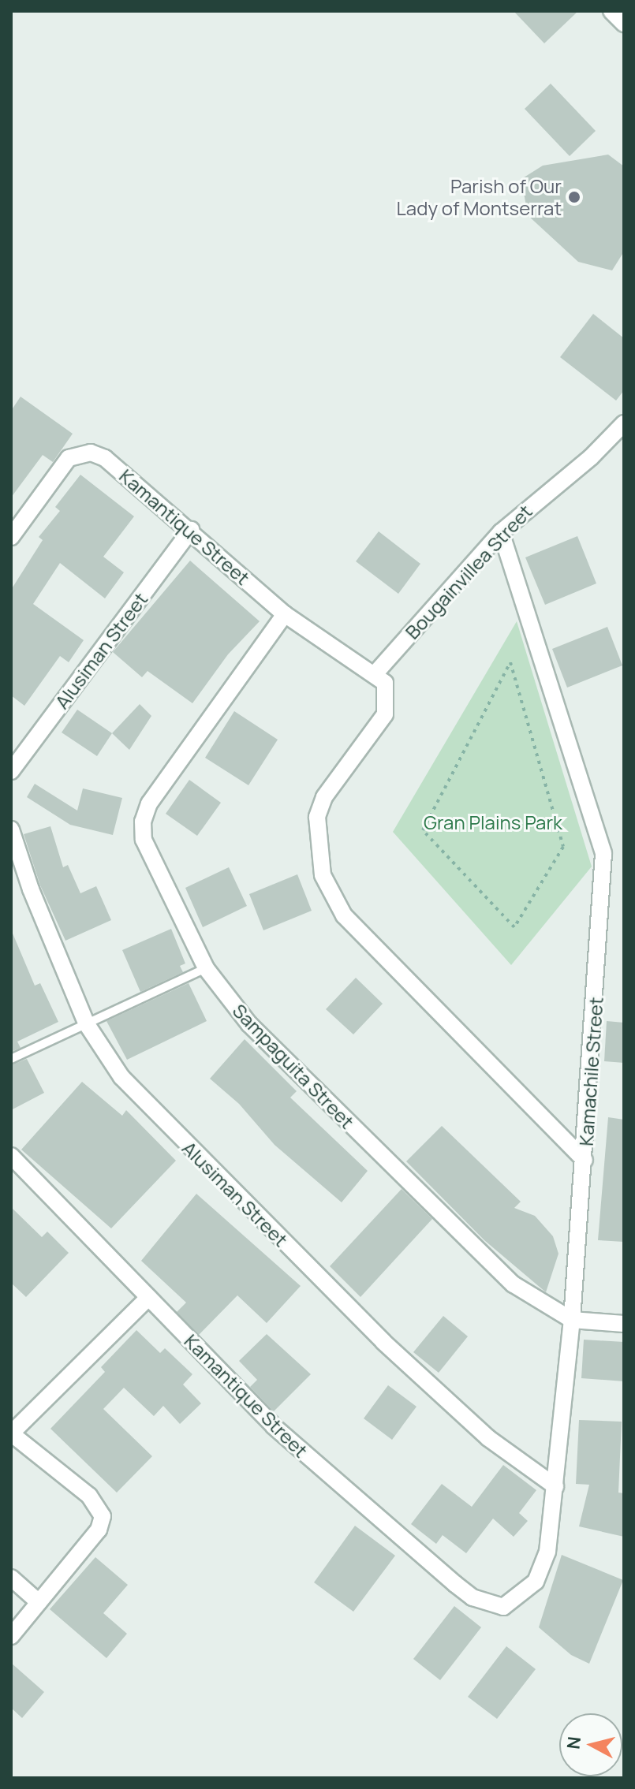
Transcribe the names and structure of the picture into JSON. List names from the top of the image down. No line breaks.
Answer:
{"streets":{"street":["Kamantique Street","Bougainvillea Street","Alusiman Street","Sampaguita Street","Kamachile Street"]},"crossings":[["Kamantique Street","Bougainvillea Street"],["Kamantique Street","Alusiman Street"],["Kamantique Street","Sampaguita Street"],["Kamantique Street","Kamachile Street"],["Bougainvillea Street","Kamachile Street"],["Alusiman Street","Kamachile Street"],["Sampaguita Street","Kamachile Street"]],"parks":["Gran Plains Park"],"places":["Parish of Our Lady of Montserrat"],"north":"left"}
